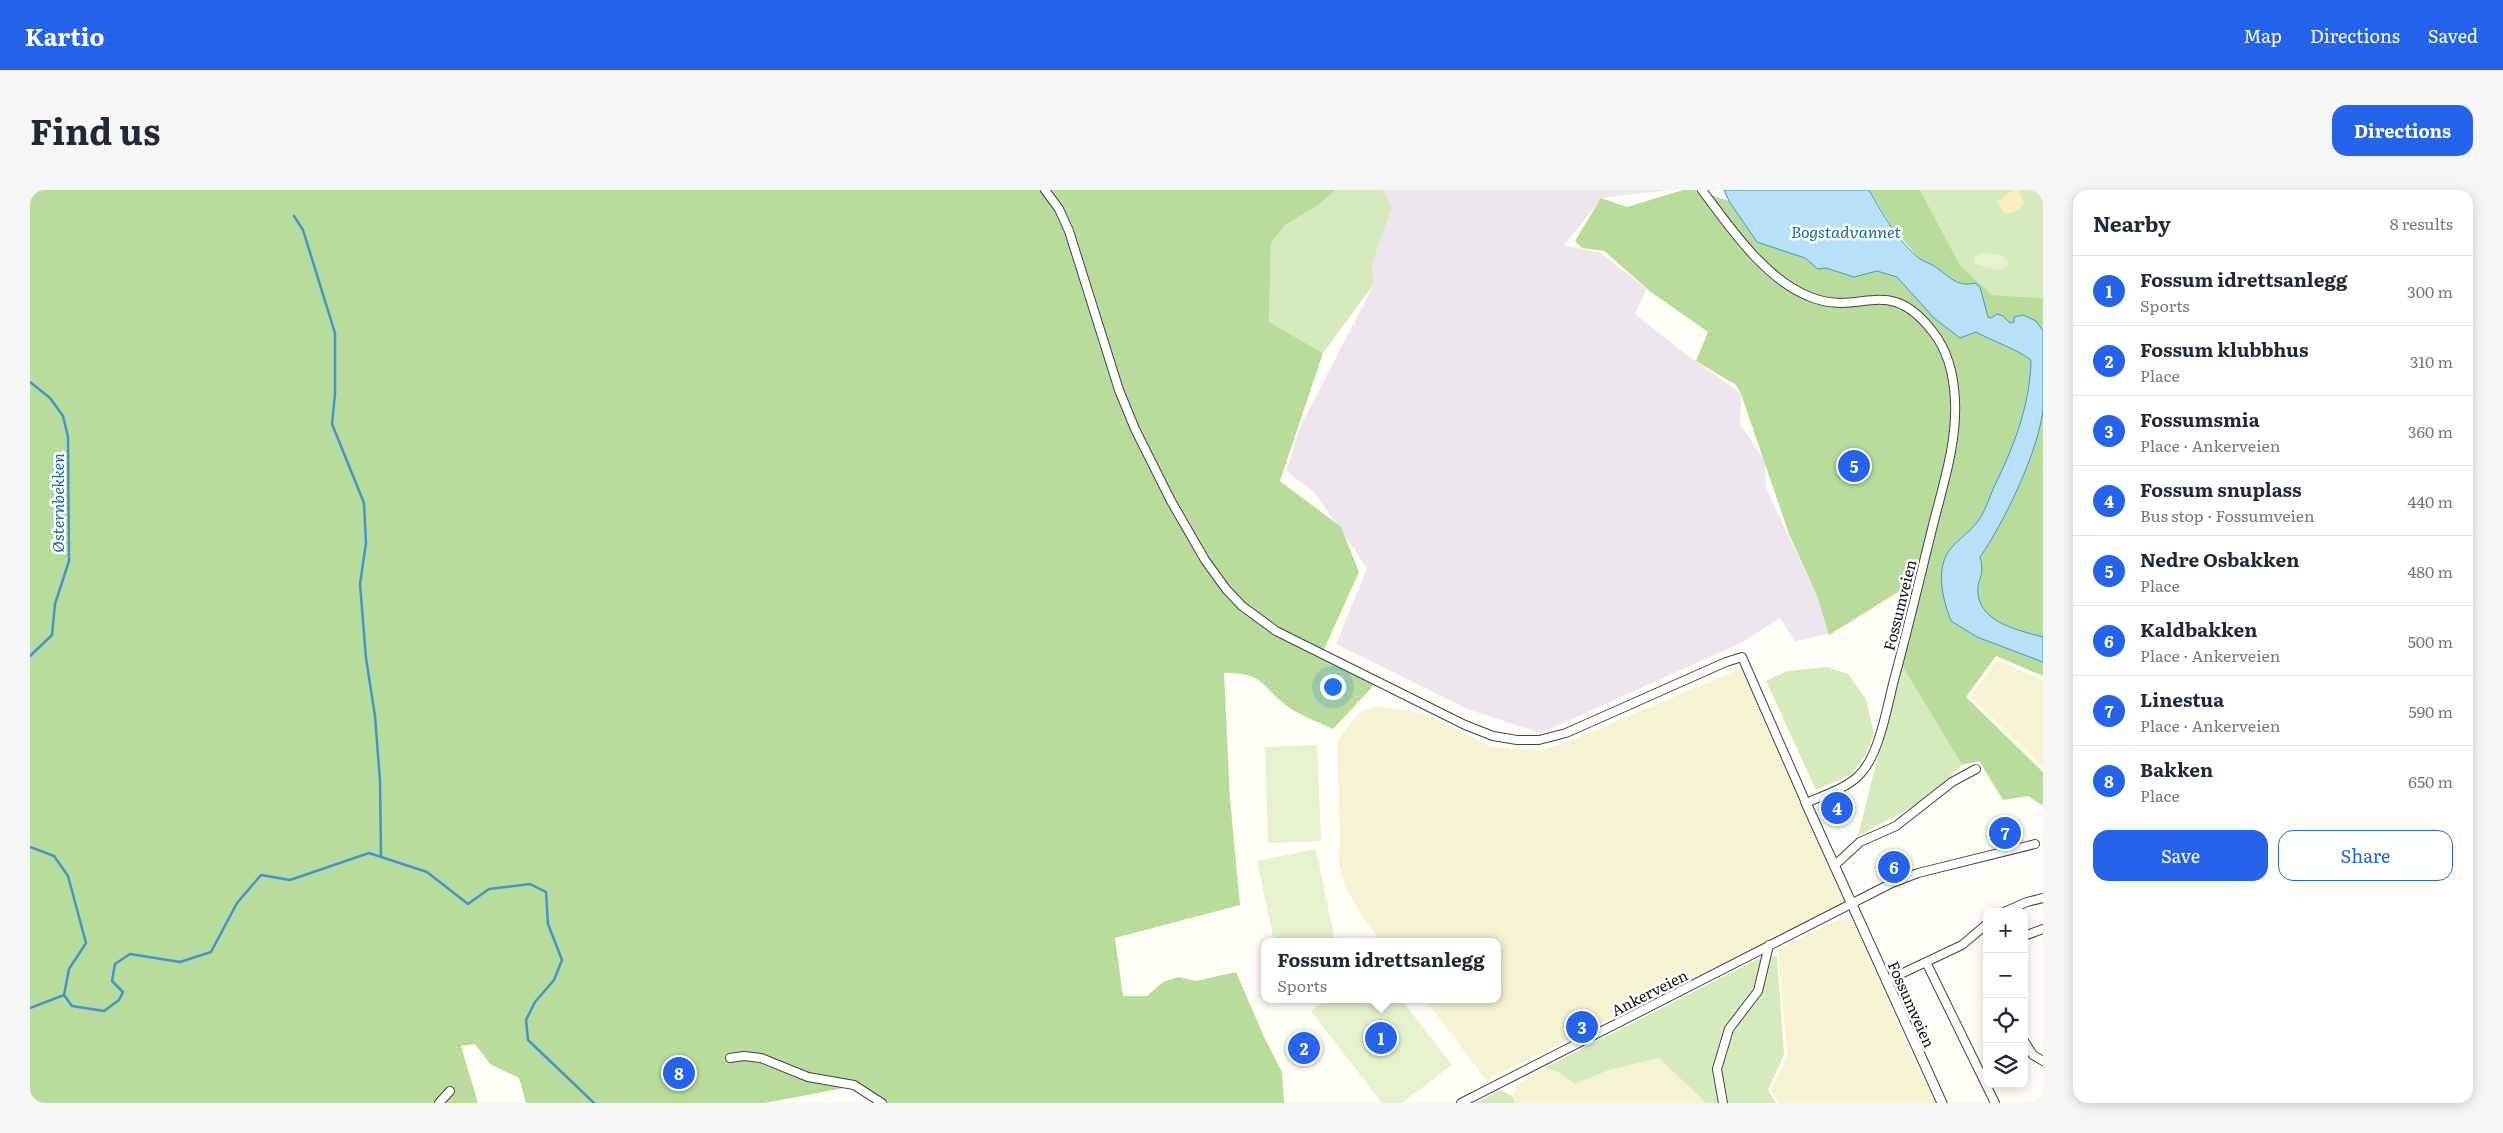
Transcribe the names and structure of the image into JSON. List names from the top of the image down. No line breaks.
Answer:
{"streets":{"street":["Fossumveien","Ankerveien"]},"crossings":[["Fossumveien","Ankerveien"]],"water":["Bogstadvannet","Østernbekken"],"page":{"header":"Kartio","nav":["Map","Directions","Saved"],"title":"Find us","buttons":["Directions",["Save","Share"]],"heading":["Nearby","8 results"],"list":[{"mark":"1","name":"Fossum idrettsanlegg","note":"Sports","value":"300 m"},{"mark":"2","name":"Fossum klubbhus","note":"Place","value":"310 m"},{"mark":"3","name":"Fossumsmia","note":"Place · Ankerveien","value":"360 m"},{"mark":"4","name":"Fossum snuplass","note":"Bus stop · Fossumveien","value":"440 m"},{"mark":"5","name":"Nedre Osbakken","note":"Place","value":"480 m"},{"mark":"6","name":"Kaldbakken","note":"Place · Ankerveien","value":"500 m"},{"mark":"7","name":"Linestua","note":"Place · Ankerveien","value":"590 m"},{"mark":"8","name":"Bakken","note":"Place","value":"650 m"}],"pins":["5","4","7","6","3","1","2","8"],"map_buttons":["+","−"],"popup":["Fossum idrettsanlegg","Sports"]}}
